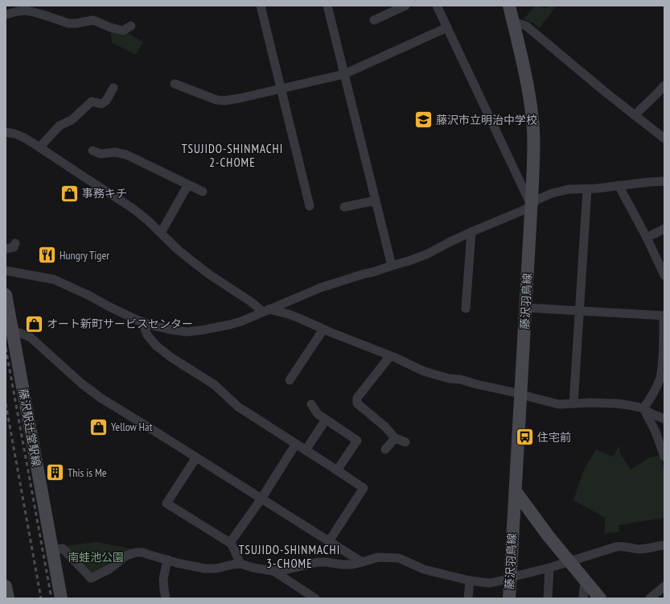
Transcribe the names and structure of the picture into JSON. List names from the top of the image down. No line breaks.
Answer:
{"streets":{"street":["藤沢羽鳥線","藤沢駅辻堂駅線"]},"districts":["TSUJIDO-SHINMACHI 2-CHOME","TSUJIDO-SHINMACHI 3-CHOME"],"parks":["南蛙池公園"],"places":{"school or university":["藤沢市立明治中学校"],"shop":["事務キチ","オート新町サービスセンター","Yellow Hat"],"restaurant":["Hungry Tiger"],"bus stop":["住宅前"],"building":["This is Me"]}}
